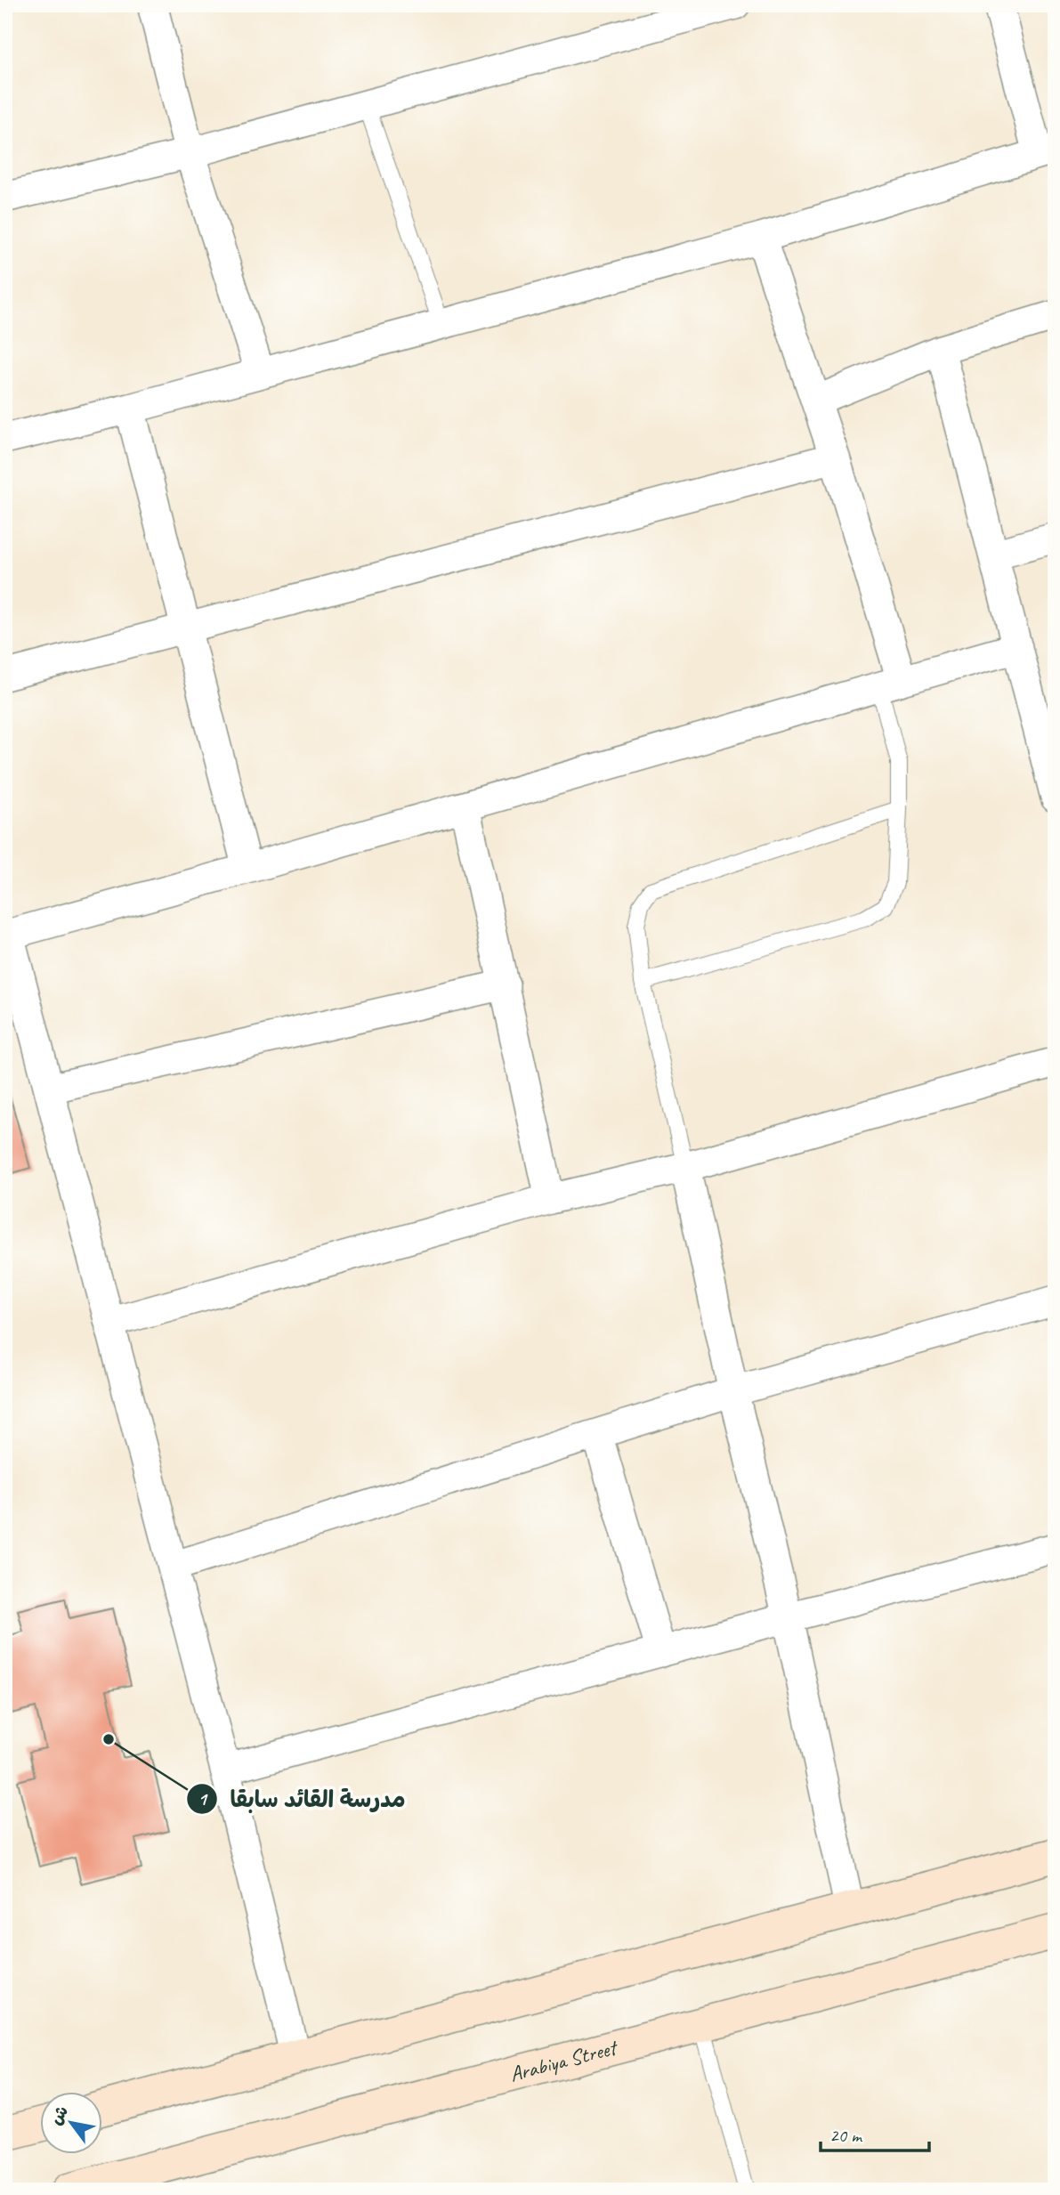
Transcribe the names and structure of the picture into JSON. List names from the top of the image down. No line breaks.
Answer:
{"streets":{"main road":["Arabiya Street"]},"places":["مدرسة القائد سابقا"],"scale_bar":"20 m","north":"top left"}
